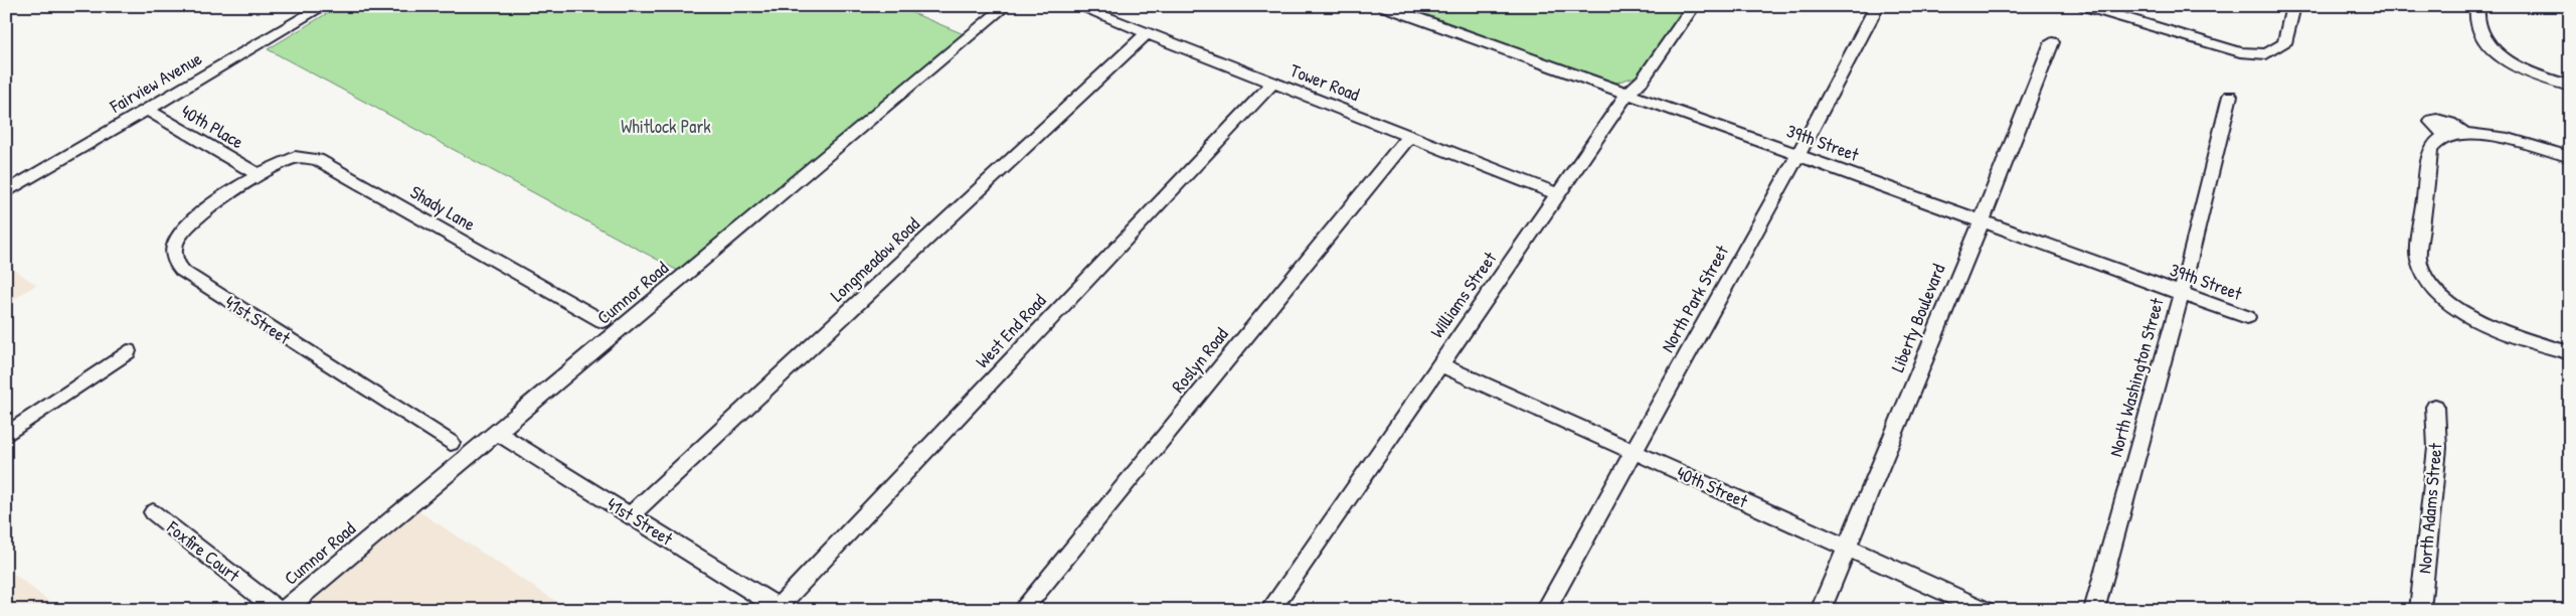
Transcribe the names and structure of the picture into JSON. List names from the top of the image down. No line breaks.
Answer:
{"streets":{"street":["Fairview Avenue","Tower Road","40th Place","39th Street","Shady Lane","Longmeadow Road","Cumnor Road","Williams Street","North Park Street","Liberty Boulevard","41st Street","West End Road","Roslyn Road","North Washington Street","40th Street","North Adams Street","Foxfire Court"]},"crossings":[["Fairview Avenue","40th Place"],["Tower Road","Longmeadow Road"],["Tower Road","Williams Street"],["Tower Road","West End Road"],["Tower Road","Roslyn Road"],["40th Place","Shady Lane"],["40th Place","41st Street"],["39th Street","Williams Street"],["39th Street","North Park Street"],["39th Street","Liberty Boulevard"],["39th Street","North Washington Street"],["Shady Lane","41st Street"],["Longmeadow Road","41st Street"],["Cumnor Road","41st Street"],["Williams Street","40th Street"],["North Park Street","40th Street"],["Liberty Boulevard","40th Street"],["41st Street","West End Road"]],"parks":["Whitlock Park"]}
